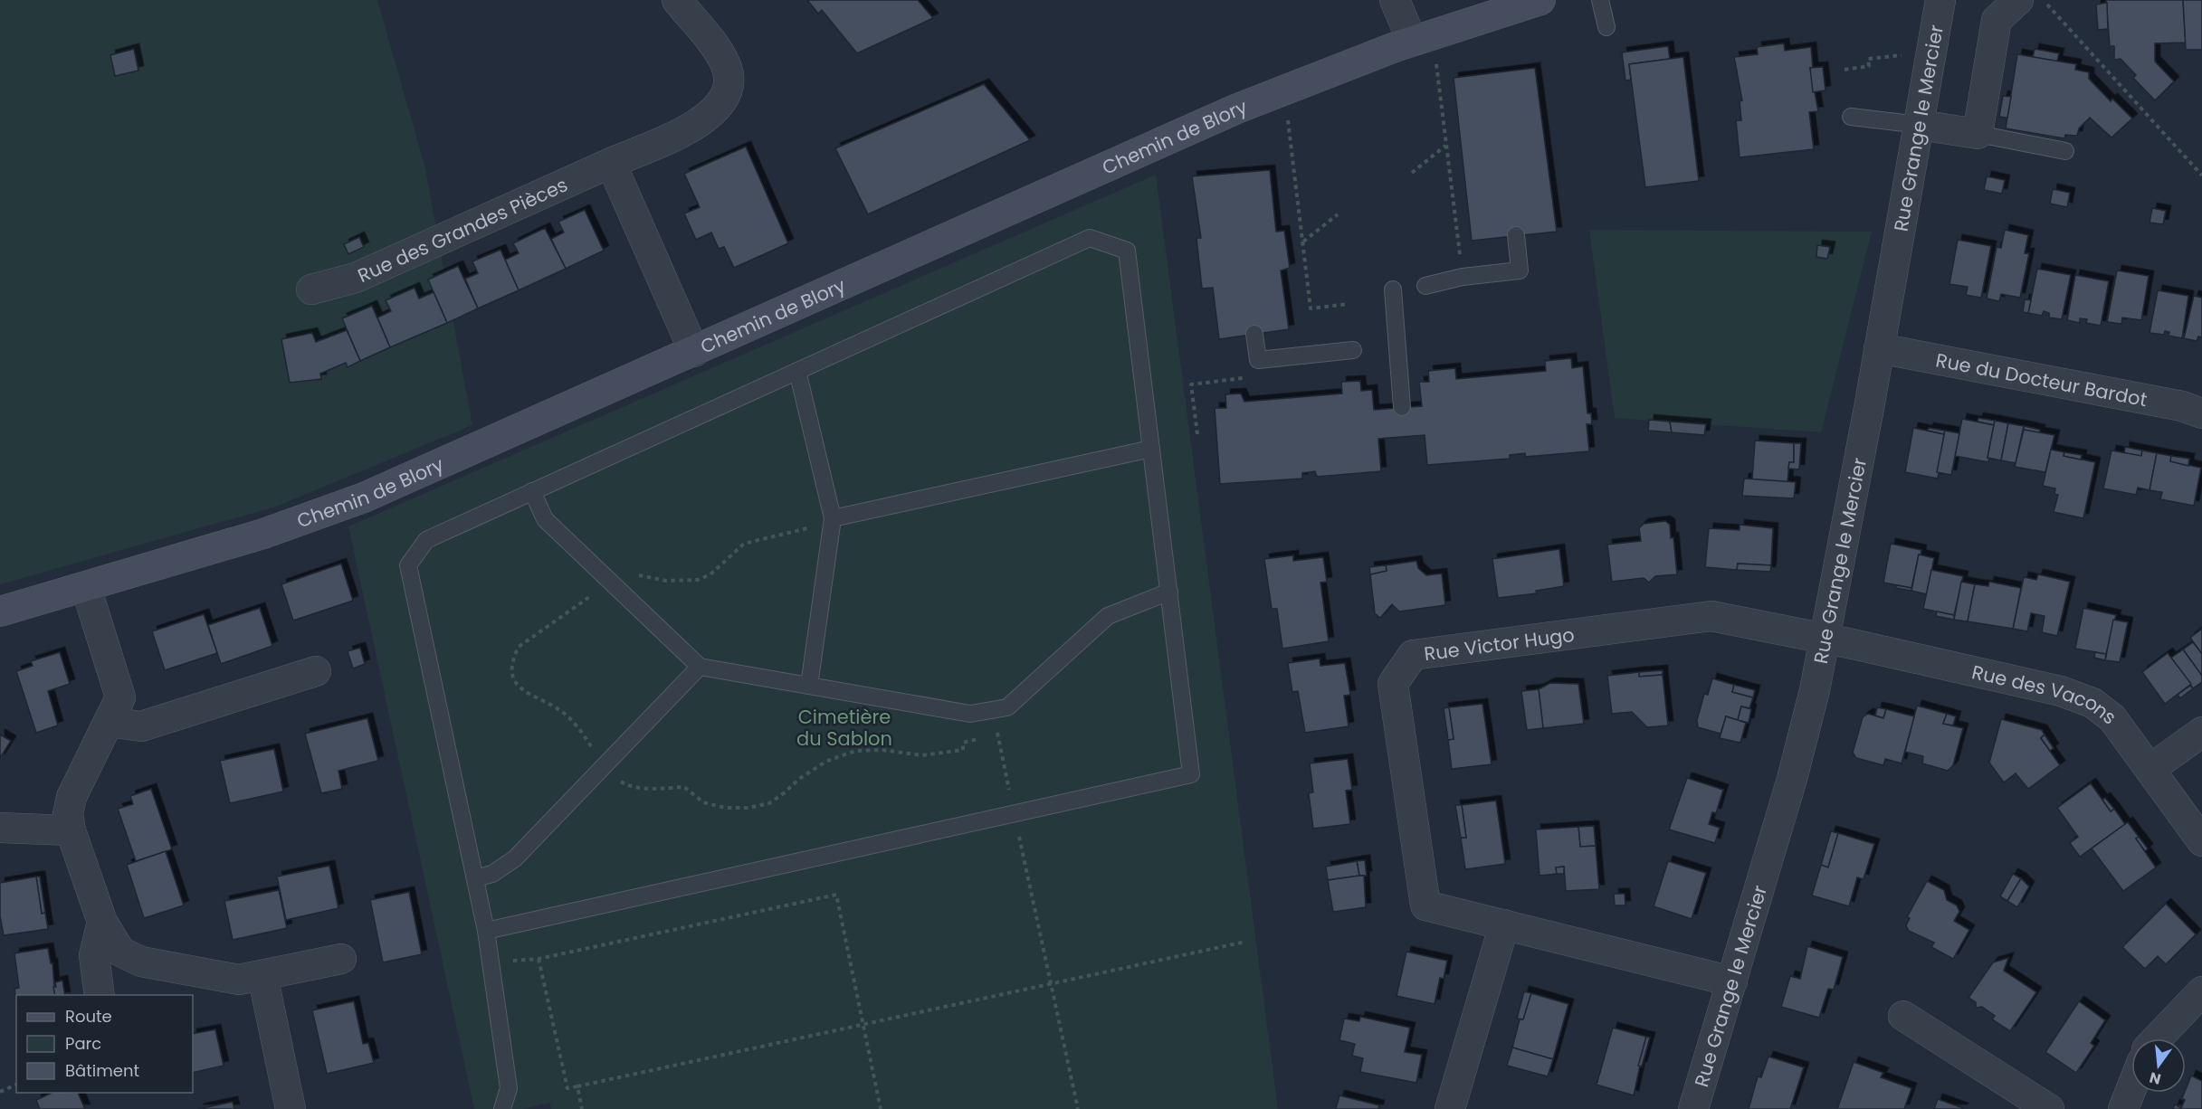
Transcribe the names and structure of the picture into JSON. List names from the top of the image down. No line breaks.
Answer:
{"streets":{"street":["Rue Grange le Mercier","Chemin de Blory","Rue des Grandes Pièces","Rue du Docteur Bardot","Rue Victor Hugo","Rue des Vacons"]},"crossings":[["Rue Grange le Mercier","Rue du Docteur Bardot"],["Rue Grange le Mercier","Rue Victor Hugo"],["Rue Grange le Mercier","Rue des Vacons"],["Rue Victor Hugo","Rue des Vacons"]],"parks":["Cimetière du Sablon"],"legend":["Route","Parc","Bâtiment"],"north":"bottom"}
